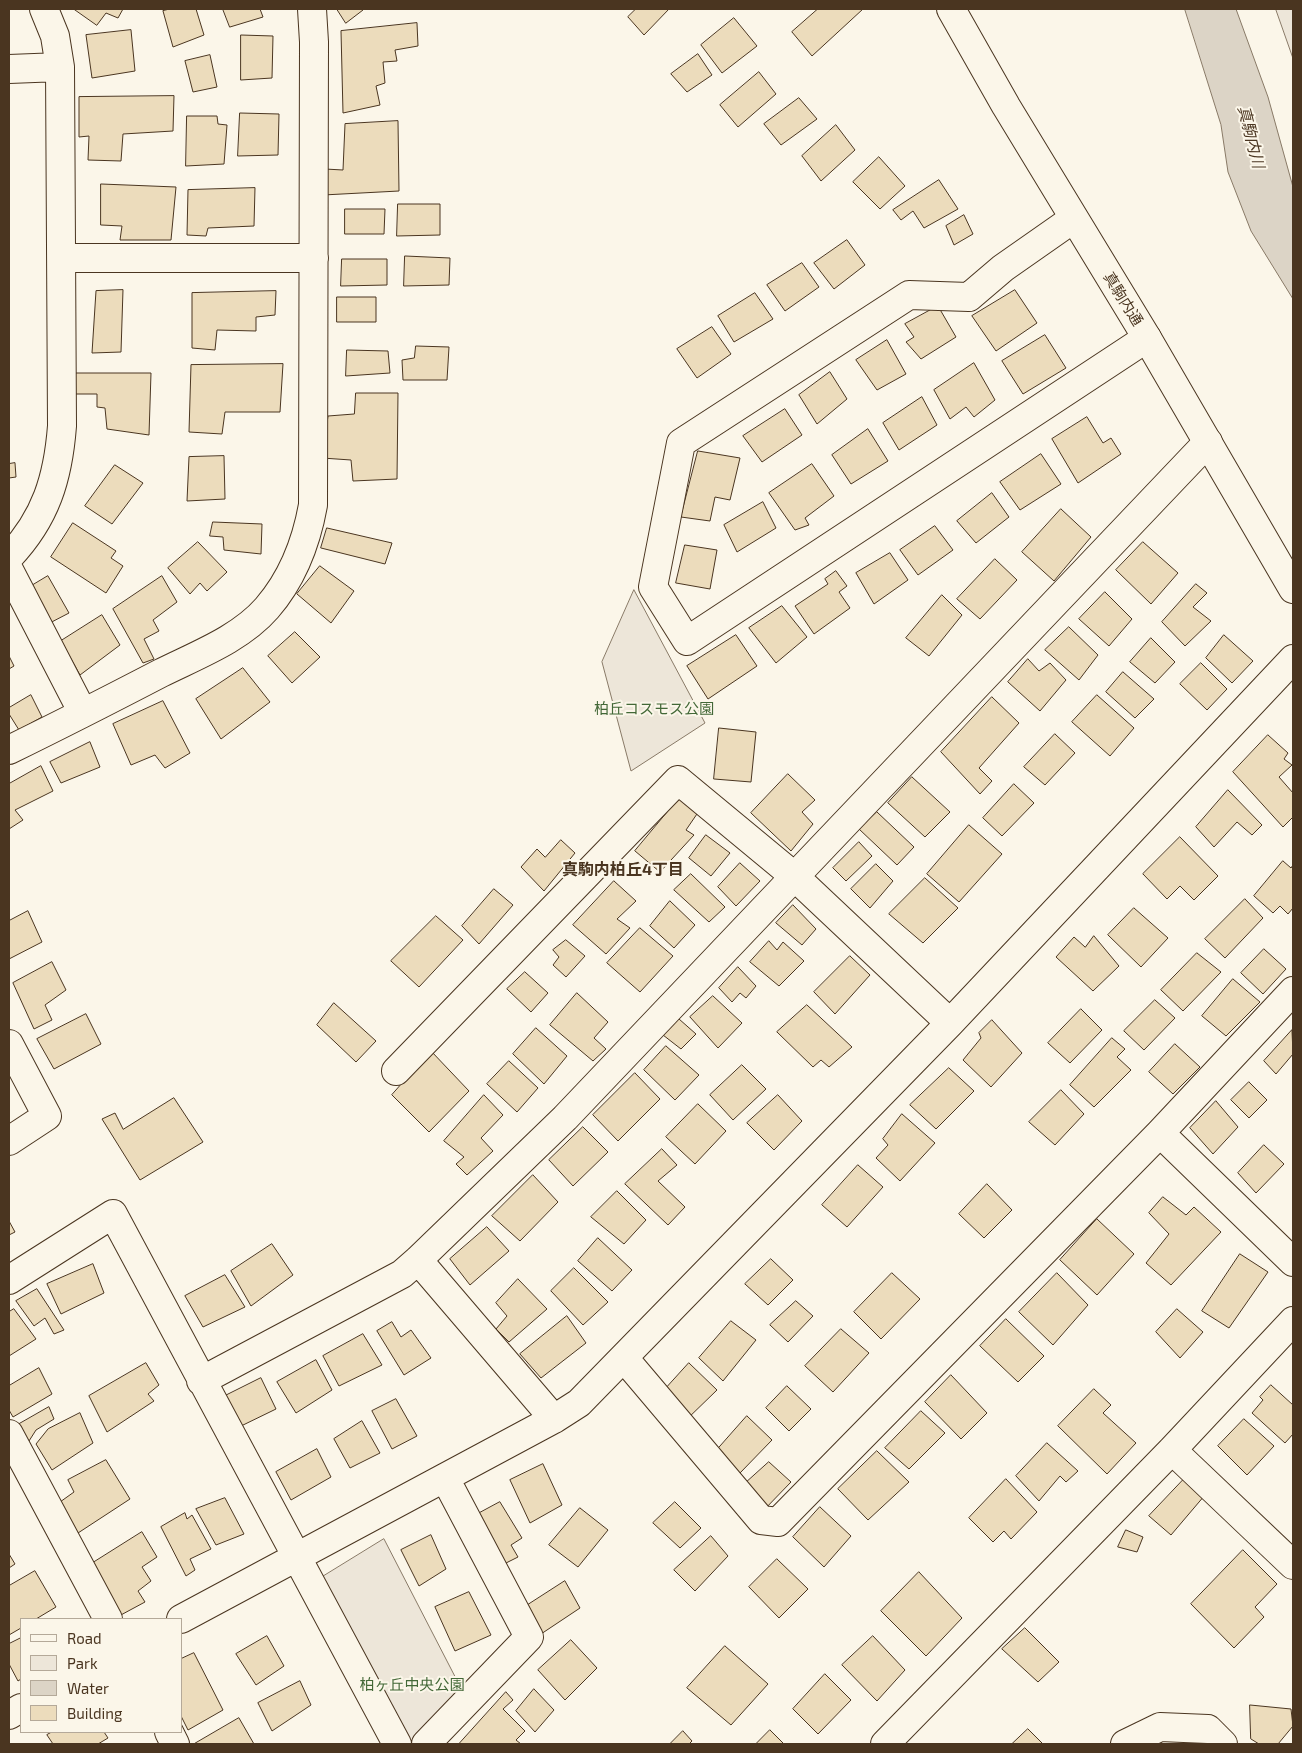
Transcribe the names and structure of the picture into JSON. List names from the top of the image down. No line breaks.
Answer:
{"streets":{"main road":["真駒内通"]},"districts":["真駒内柏丘4丁目"],"water":["真駒内川"],"parks":["柏丘コスモス公園","柏ヶ丘中央公園"],"legend":["Road","Park","Water","Building"]}
